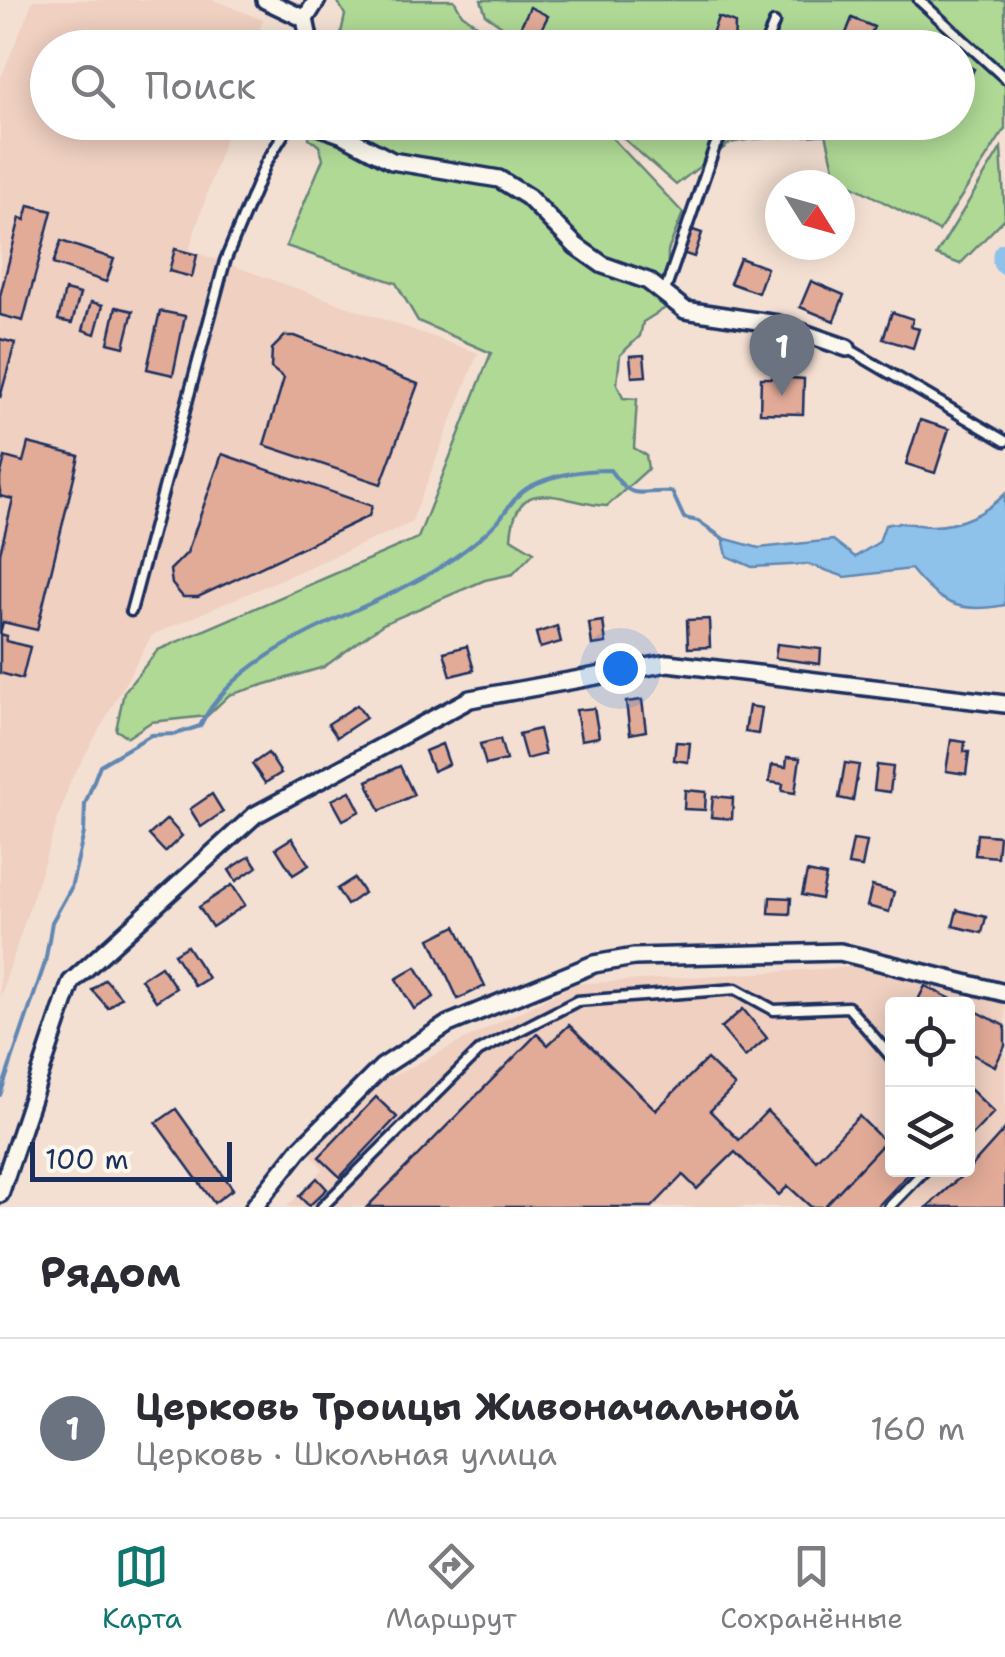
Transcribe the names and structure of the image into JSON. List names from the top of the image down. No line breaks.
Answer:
{"scale_bar":"100 m","north":"bottom right","page":{"search":"Поиск","pins":"1","scale":"100 m","heading":"Рядом","list":[{"mark":"1","name":"Церковь Троицы Живоначальной","note":"Церковь · Школьная улица","value":"160 m"}],"nav":["Карта","Маршрут","Сохранённые"]}}
